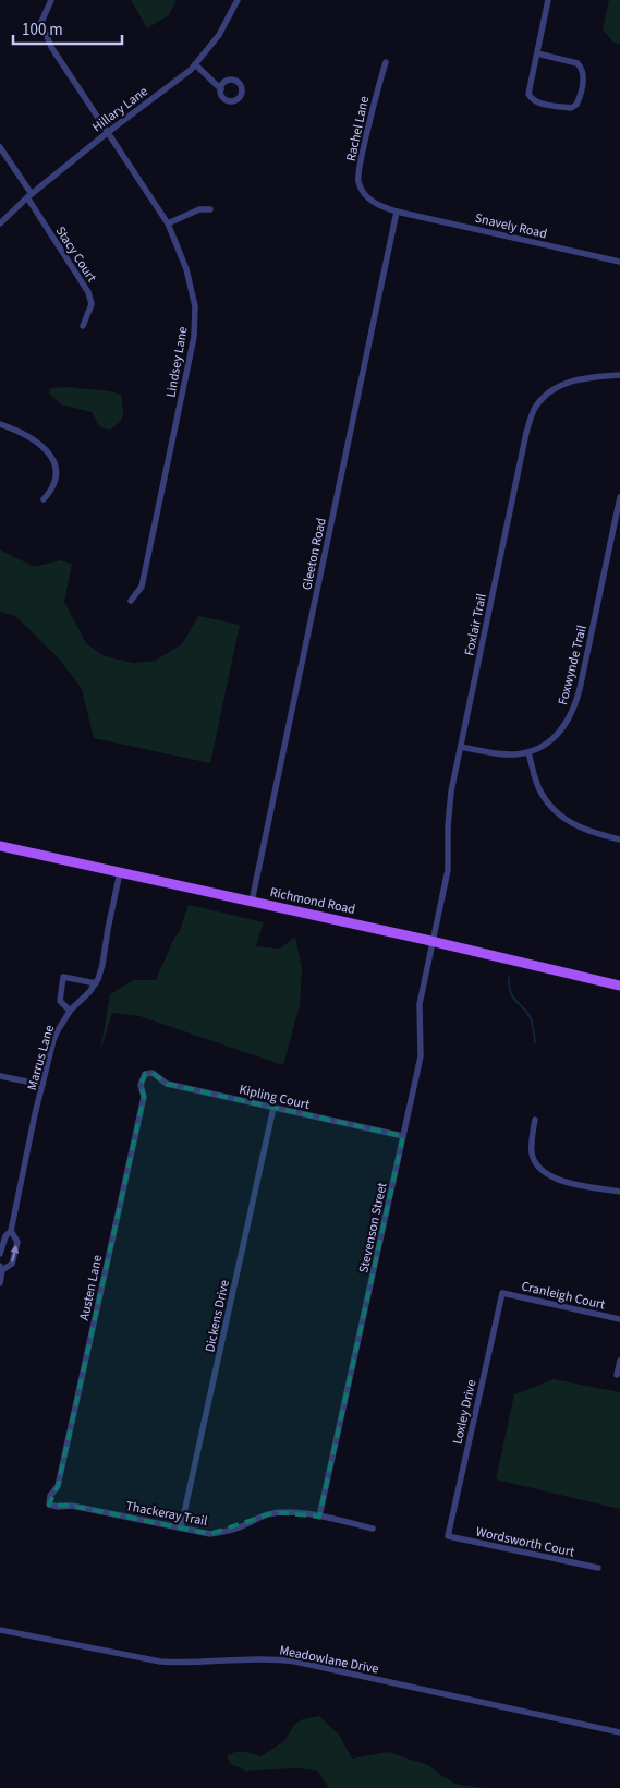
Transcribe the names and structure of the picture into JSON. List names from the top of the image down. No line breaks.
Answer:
{"streets":{"main road":["Richmond Road"],"street":["Hillary Lane","Rachel Lane","Snavely Road","Stacy Court","Lindsey Lane","Gleeton Road","Foxlair Trail","Foxwynde Trail","Marrus Lane","Kipling Court","Stevenson Street","Austen Lane","Cranleigh Court","Dickens Drive","Loxley Drive","Thackeray Trail","Wordsworth Court","Meadowlane Drive"]},"crossings":[["Hillary Lane","Stacy Court"],["Hillary Lane","Lindsey Lane"],["Rachel Lane","Snavely Road"],["Rachel Lane","Gleeton Road"],["Snavely Road","Gleeton Road"],["Gleeton Road","Richmond Road"],["Foxlair Trail","Foxwynde Trail"],["Foxlair Trail","Richmond Road"],["Foxlair Trail","Stevenson Street"],["Richmond Road","Marrus Lane"],["Richmond Road","Stevenson Street"],["Kipling Court","Stevenson Street"],["Kipling Court","Austen Lane"],["Kipling Court","Dickens Drive"],["Stevenson Street","Thackeray Trail"],["Austen Lane","Thackeray Trail"],["Cranleigh Court","Loxley Drive"],["Dickens Drive","Thackeray Trail"],["Loxley Drive","Wordsworth Court"]],"scale_bar":"100 m"}
